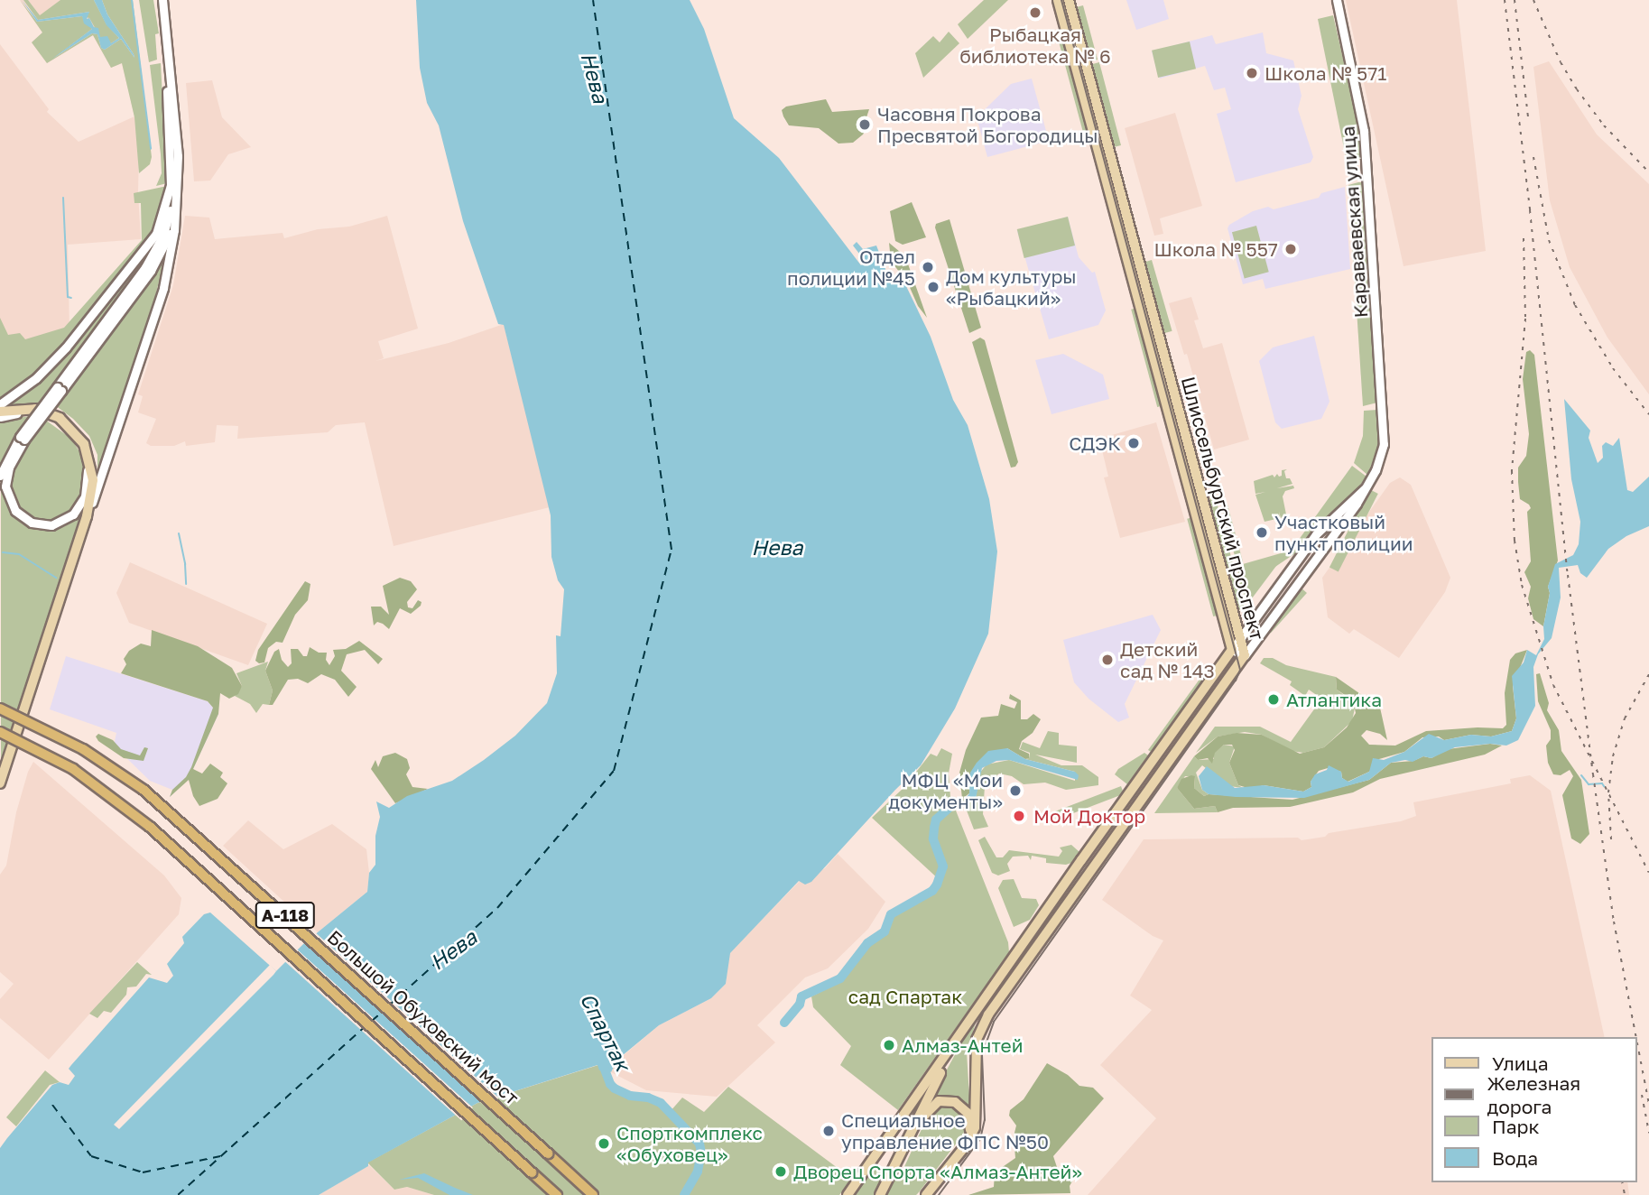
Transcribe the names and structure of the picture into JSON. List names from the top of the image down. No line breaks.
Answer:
{"streets":{"highway":["А-118","Большой Обуховский мост"],"main road":["Караваевская улица","Шлиссельбургский проспект"]},"water":["Нева","Спартак"],"parks":["сад Спартак"],"places":["Рыбацкая библиотека № 6","Школа № 571","Часовня Покрова Пресвятой Богородицы","Школа № 557","Отдел полиции №45","Дом культуры «Рыбацкий»","СДЭК","Участковый пункт полиции","Детский сад № 143","Атлантика","МФЦ «Мои документы»","Мой Доктор","Алмаз-Антей","Специальное управление ФПС №50","Спорткомплекс «Обуховец»","Дворец Спорта «Алмаз-Антей»"],"legend":["Улица","Железная дорога","Парк","Вода"]}
